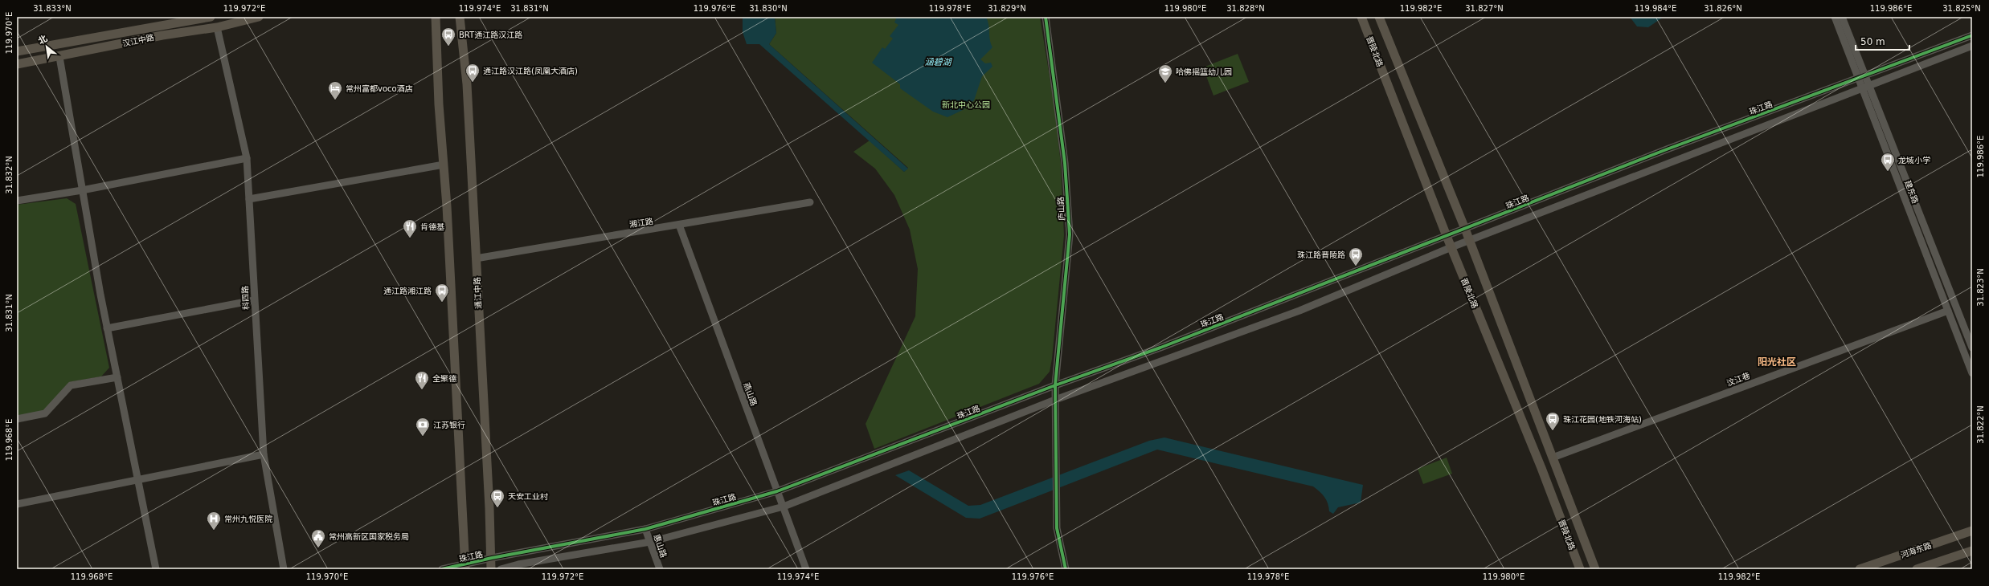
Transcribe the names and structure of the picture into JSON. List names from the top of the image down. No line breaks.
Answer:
{"streets":{"main road":["汉江中路","晋陵北路","通江中路","河海东路"],"street":["珠江路","建东路","庐山路","湘江路","科四路","汶江巷","燕山路","惠山路"]},"crossings":[["汉江中路","科四路"],["晋陵北路","珠江路"],["晋陵北路","汶江巷"],["珠江路","建东路"],["珠江路","庐山路"],["珠江路","通江中路"],["珠江路","燕山路"],["珠江路","惠山路"],["建东路","汶江巷"],["湘江路","通江中路"],["湘江路","燕山路"]],"districts":["阳光社区"],"water":["涵碧湖"],"parks":["新北中心公园"],"places":{"bus stop":["BRT通江路汉江路","通江路汉江路(凤凰大酒店)","龙城小学","珠江路晋陵路","通江路湘江路","珠江花园(地铁河海站)","天安工业村"],"school or university":["哈佛摇篮幼儿园"],"hotel":["常州富都voco酒店"],"restaurant":["肯德基","全聚德"],"bank":["江苏银行"],"hospital":["常州九悦医院"],"public building":["常州高新区国家税务局"]},"scale_bar":"50 m","north":"top left","coordinates":["31.833°N","119.972°E","119.974°E","31.831°N","119.976°E","31.830°N","119.978°E","31.829°N","119.980°E","31.828°N","119.982°E","31.827°N","119.984°E","31.826°N","119.986°E","31.825°N","119.970°E","31.832°N","31.823°N","31.822°N","119.968°E"]}
